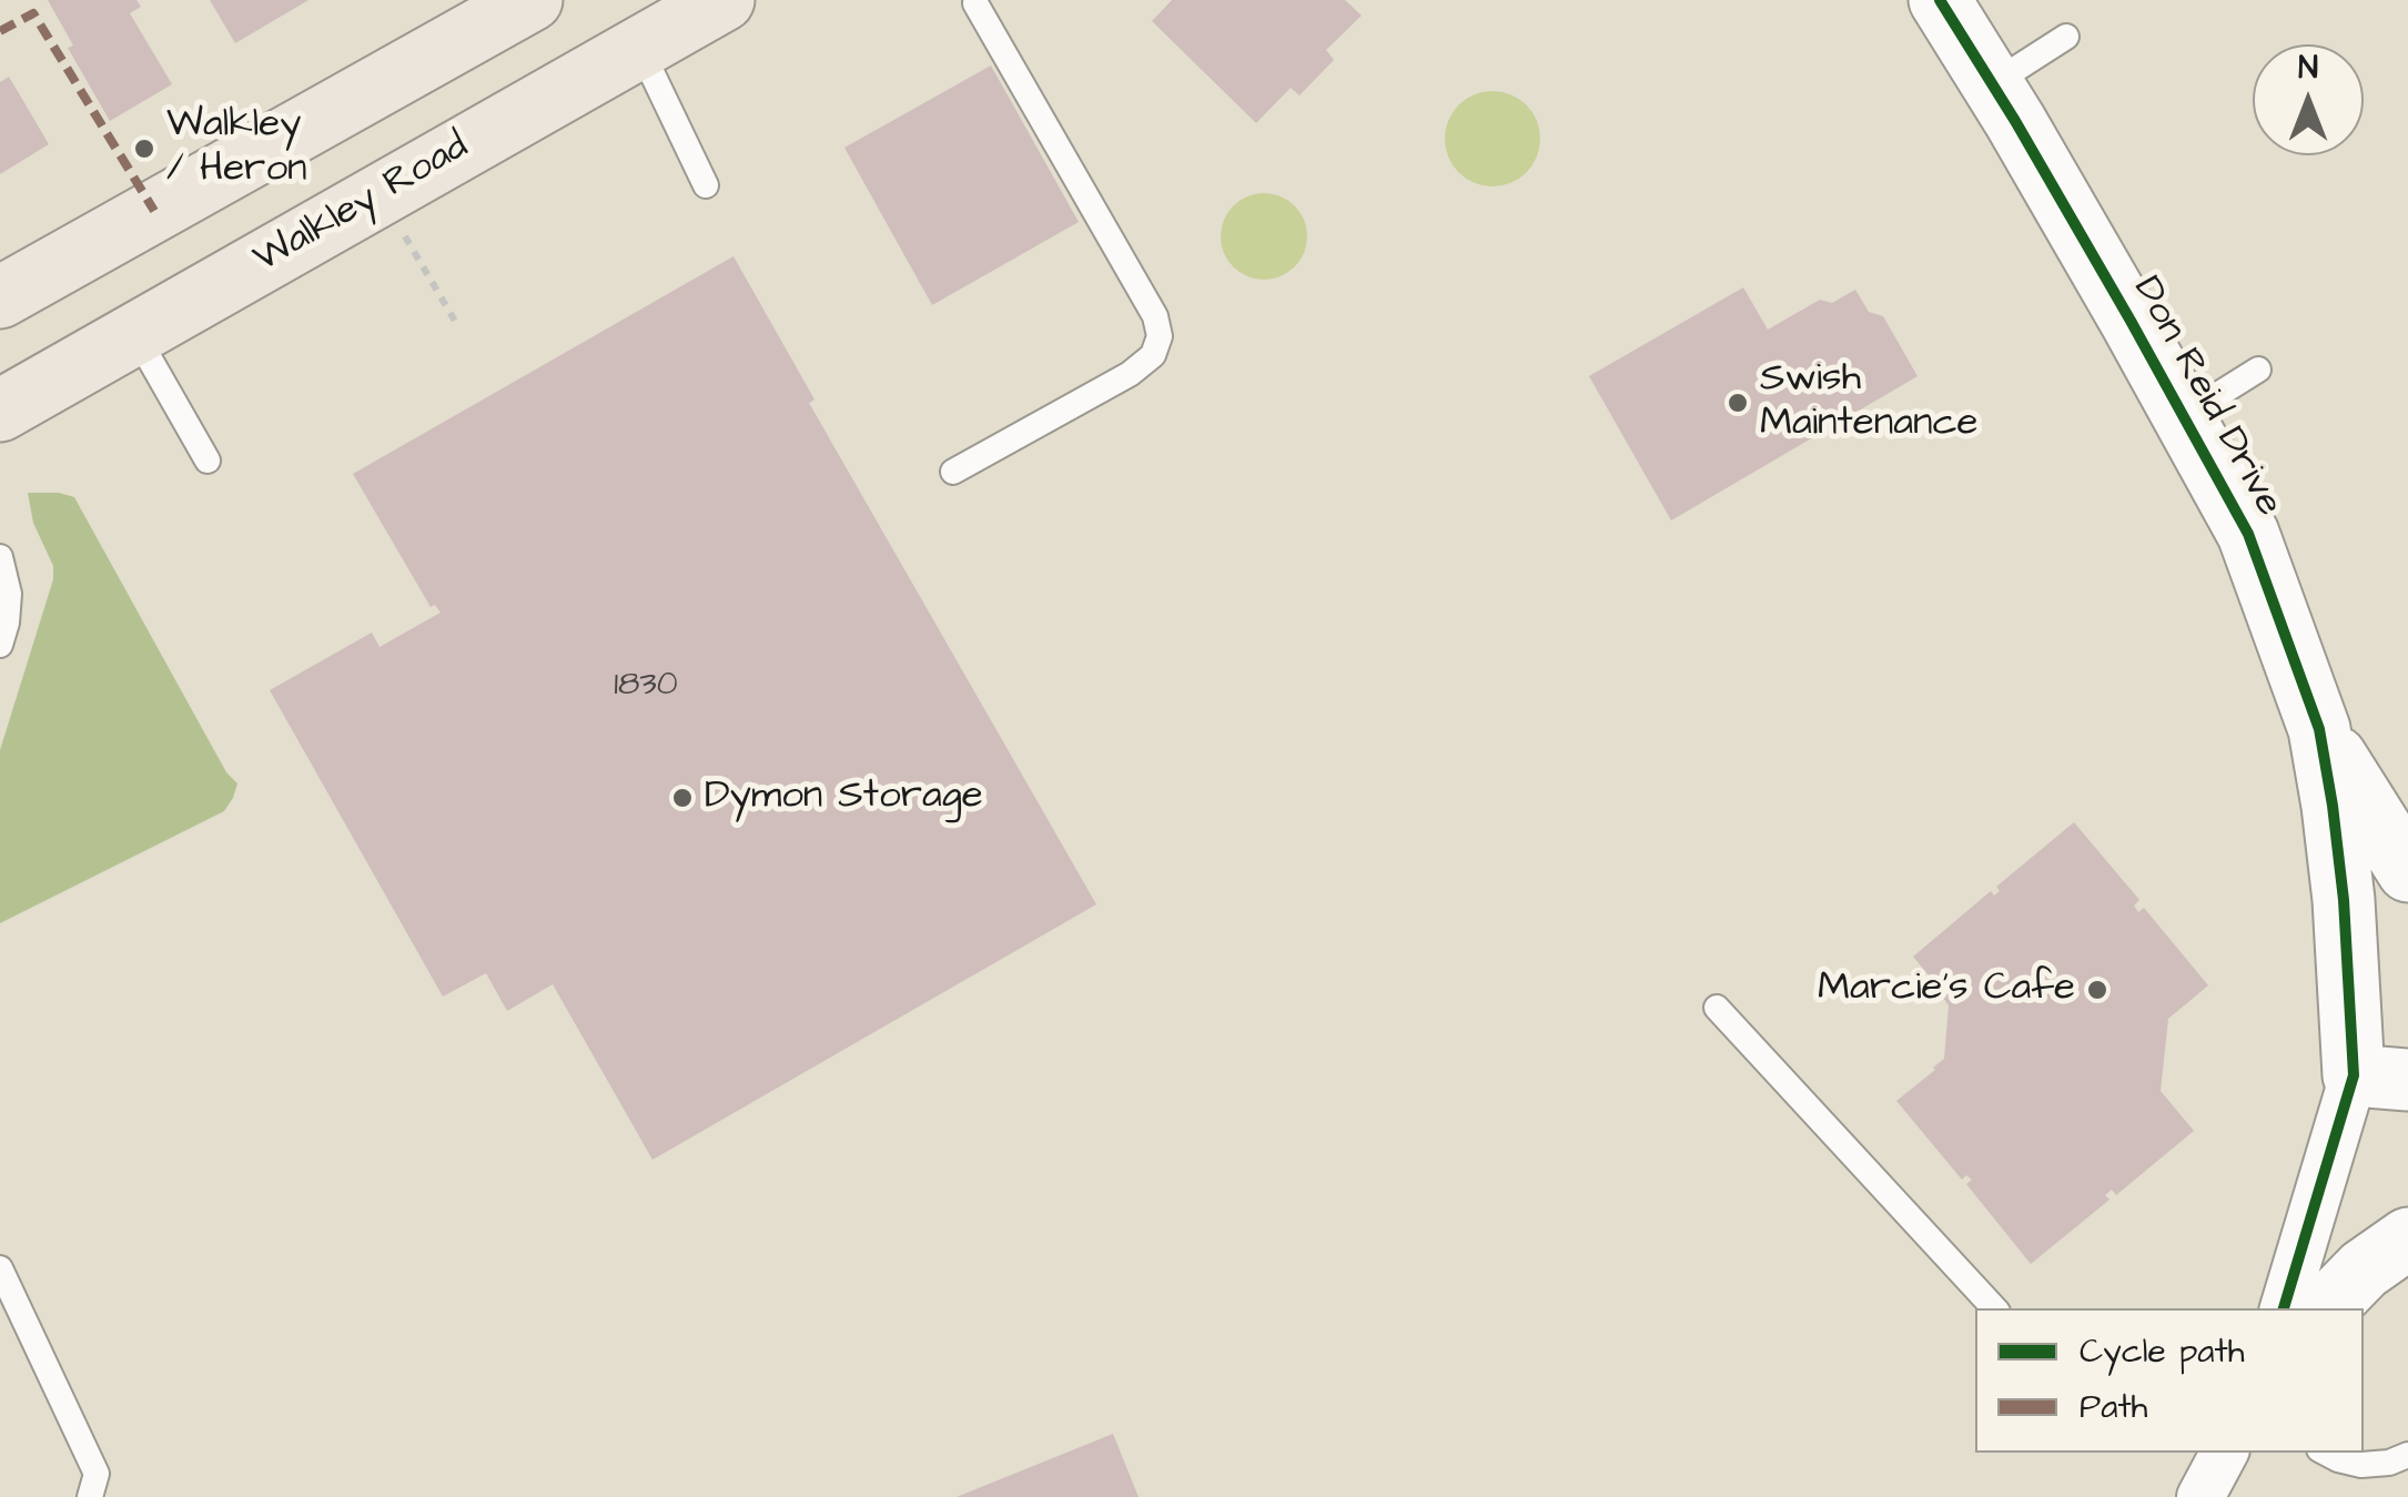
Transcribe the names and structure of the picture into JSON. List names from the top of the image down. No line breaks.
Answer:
{"streets":{"main road":["Walkley Road"],"street":["Don Reid Drive"]},"places":["Walkley / Heron","Swish Maintenance","Dymon Storage","Marcie's Cafe"],"house_numbers":["1830"],"legend":["Cycle path","Path"],"north":"top"}
